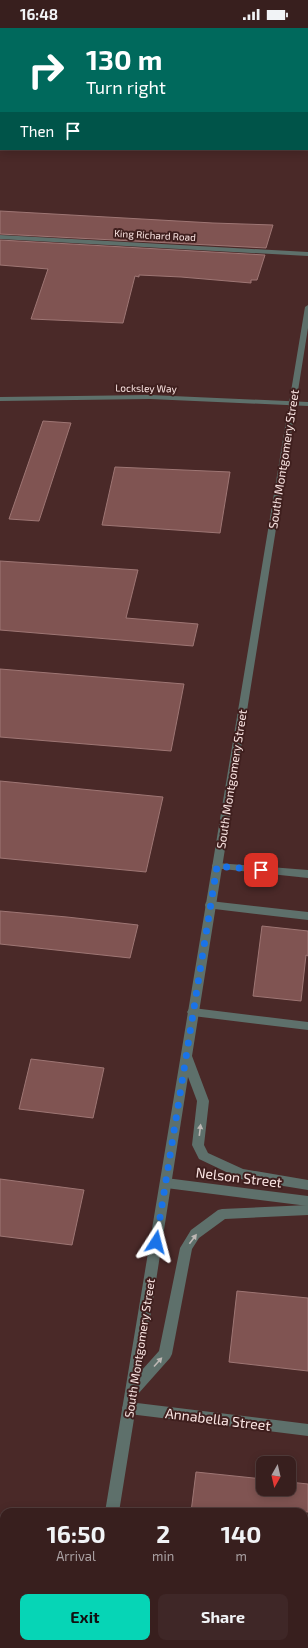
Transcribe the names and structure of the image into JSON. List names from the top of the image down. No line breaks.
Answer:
{"streets":{"street":["King Richard Road","Locksley Way","South Montgomery Street","Nelson Street","Annabella Street"]},"crossings":[["Locksley Way","South Montgomery Street"],["South Montgomery Street","Nelson Street"],["South Montgomery Street","Annabella Street"]],"north":"bottom","page":{"status":"16:48","turn":["130 m","Turn right"],"then":"Then","eta":["16:50","Arrival","2","min","140","m"],"buttons":["Exit","Share"]}}
